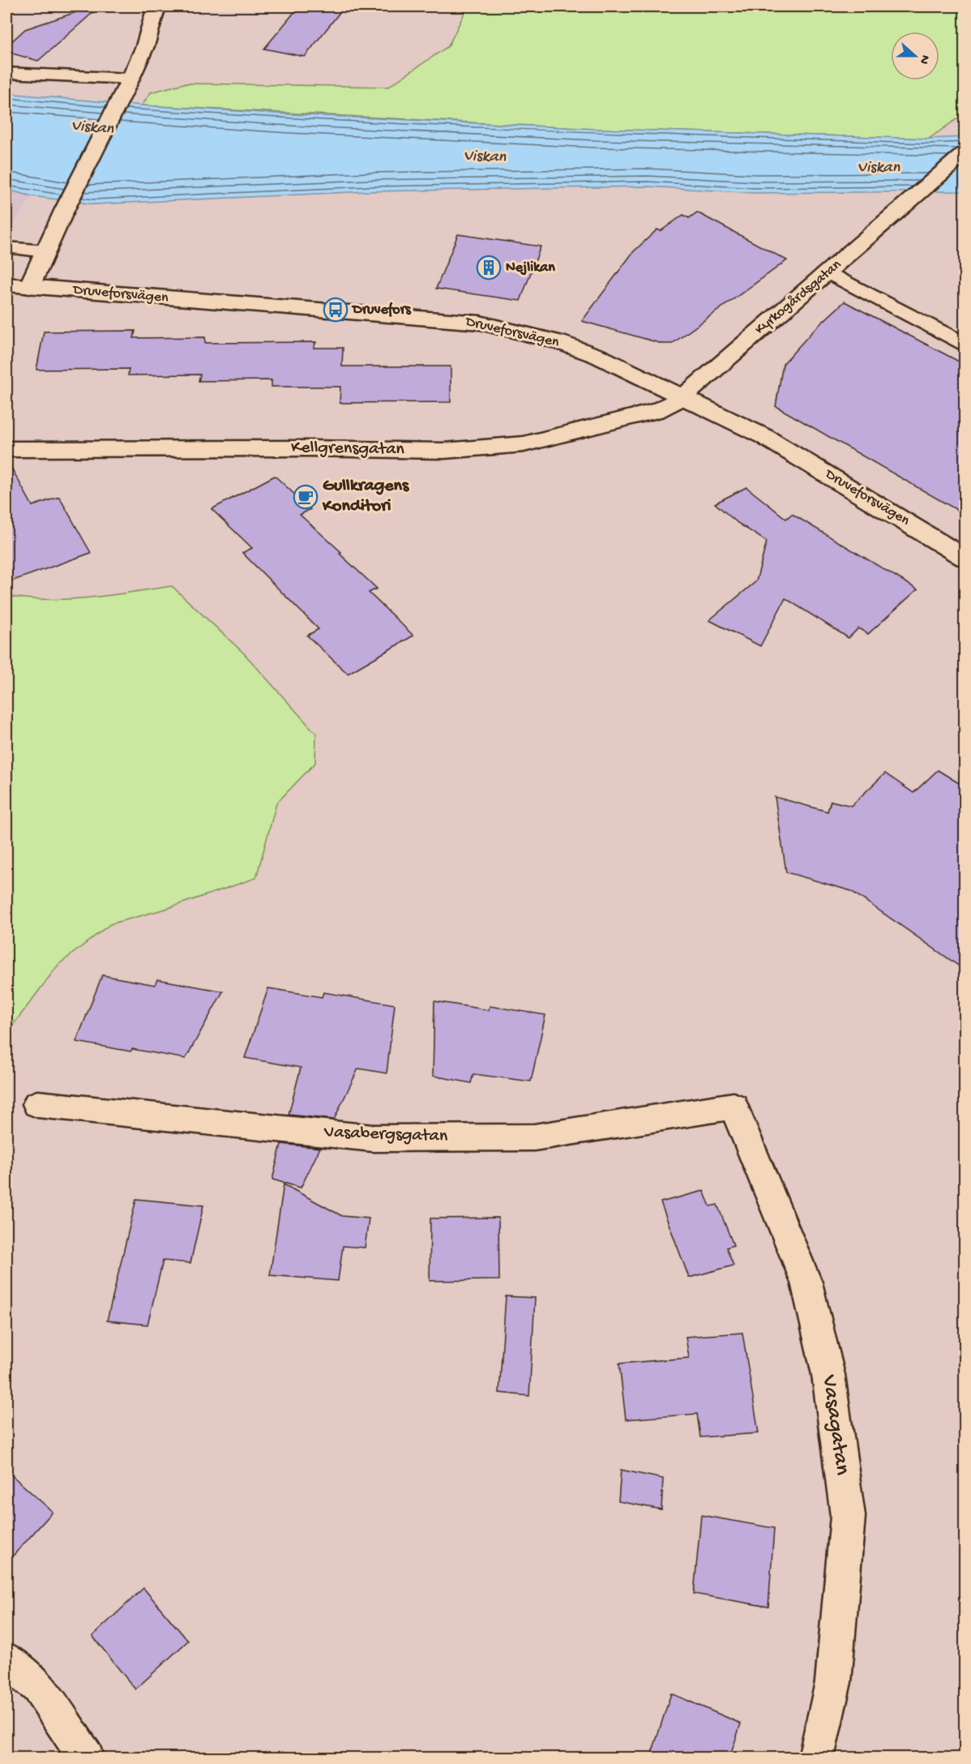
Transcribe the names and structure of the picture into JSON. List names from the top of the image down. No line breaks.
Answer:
{"streets":{"street":["Druveforsvägen","Kyrkogårdsgatan","Kellgrensgatan","Vasabergsgatan","Vasagatan"]},"crossings":[["Druveforsvägen","Kyrkogårdsgatan"],["Druveforsvägen","Kellgrensgatan"],["Kyrkogårdsgatan","Kellgrensgatan"],["Vasabergsgatan","Vasagatan"]],"water":["Viskan"],"places":{"building":["Nejlikan"],"bus stop":["Druvefors"],"cafe":["Gullkragens Konditori"]},"north":"right"}
